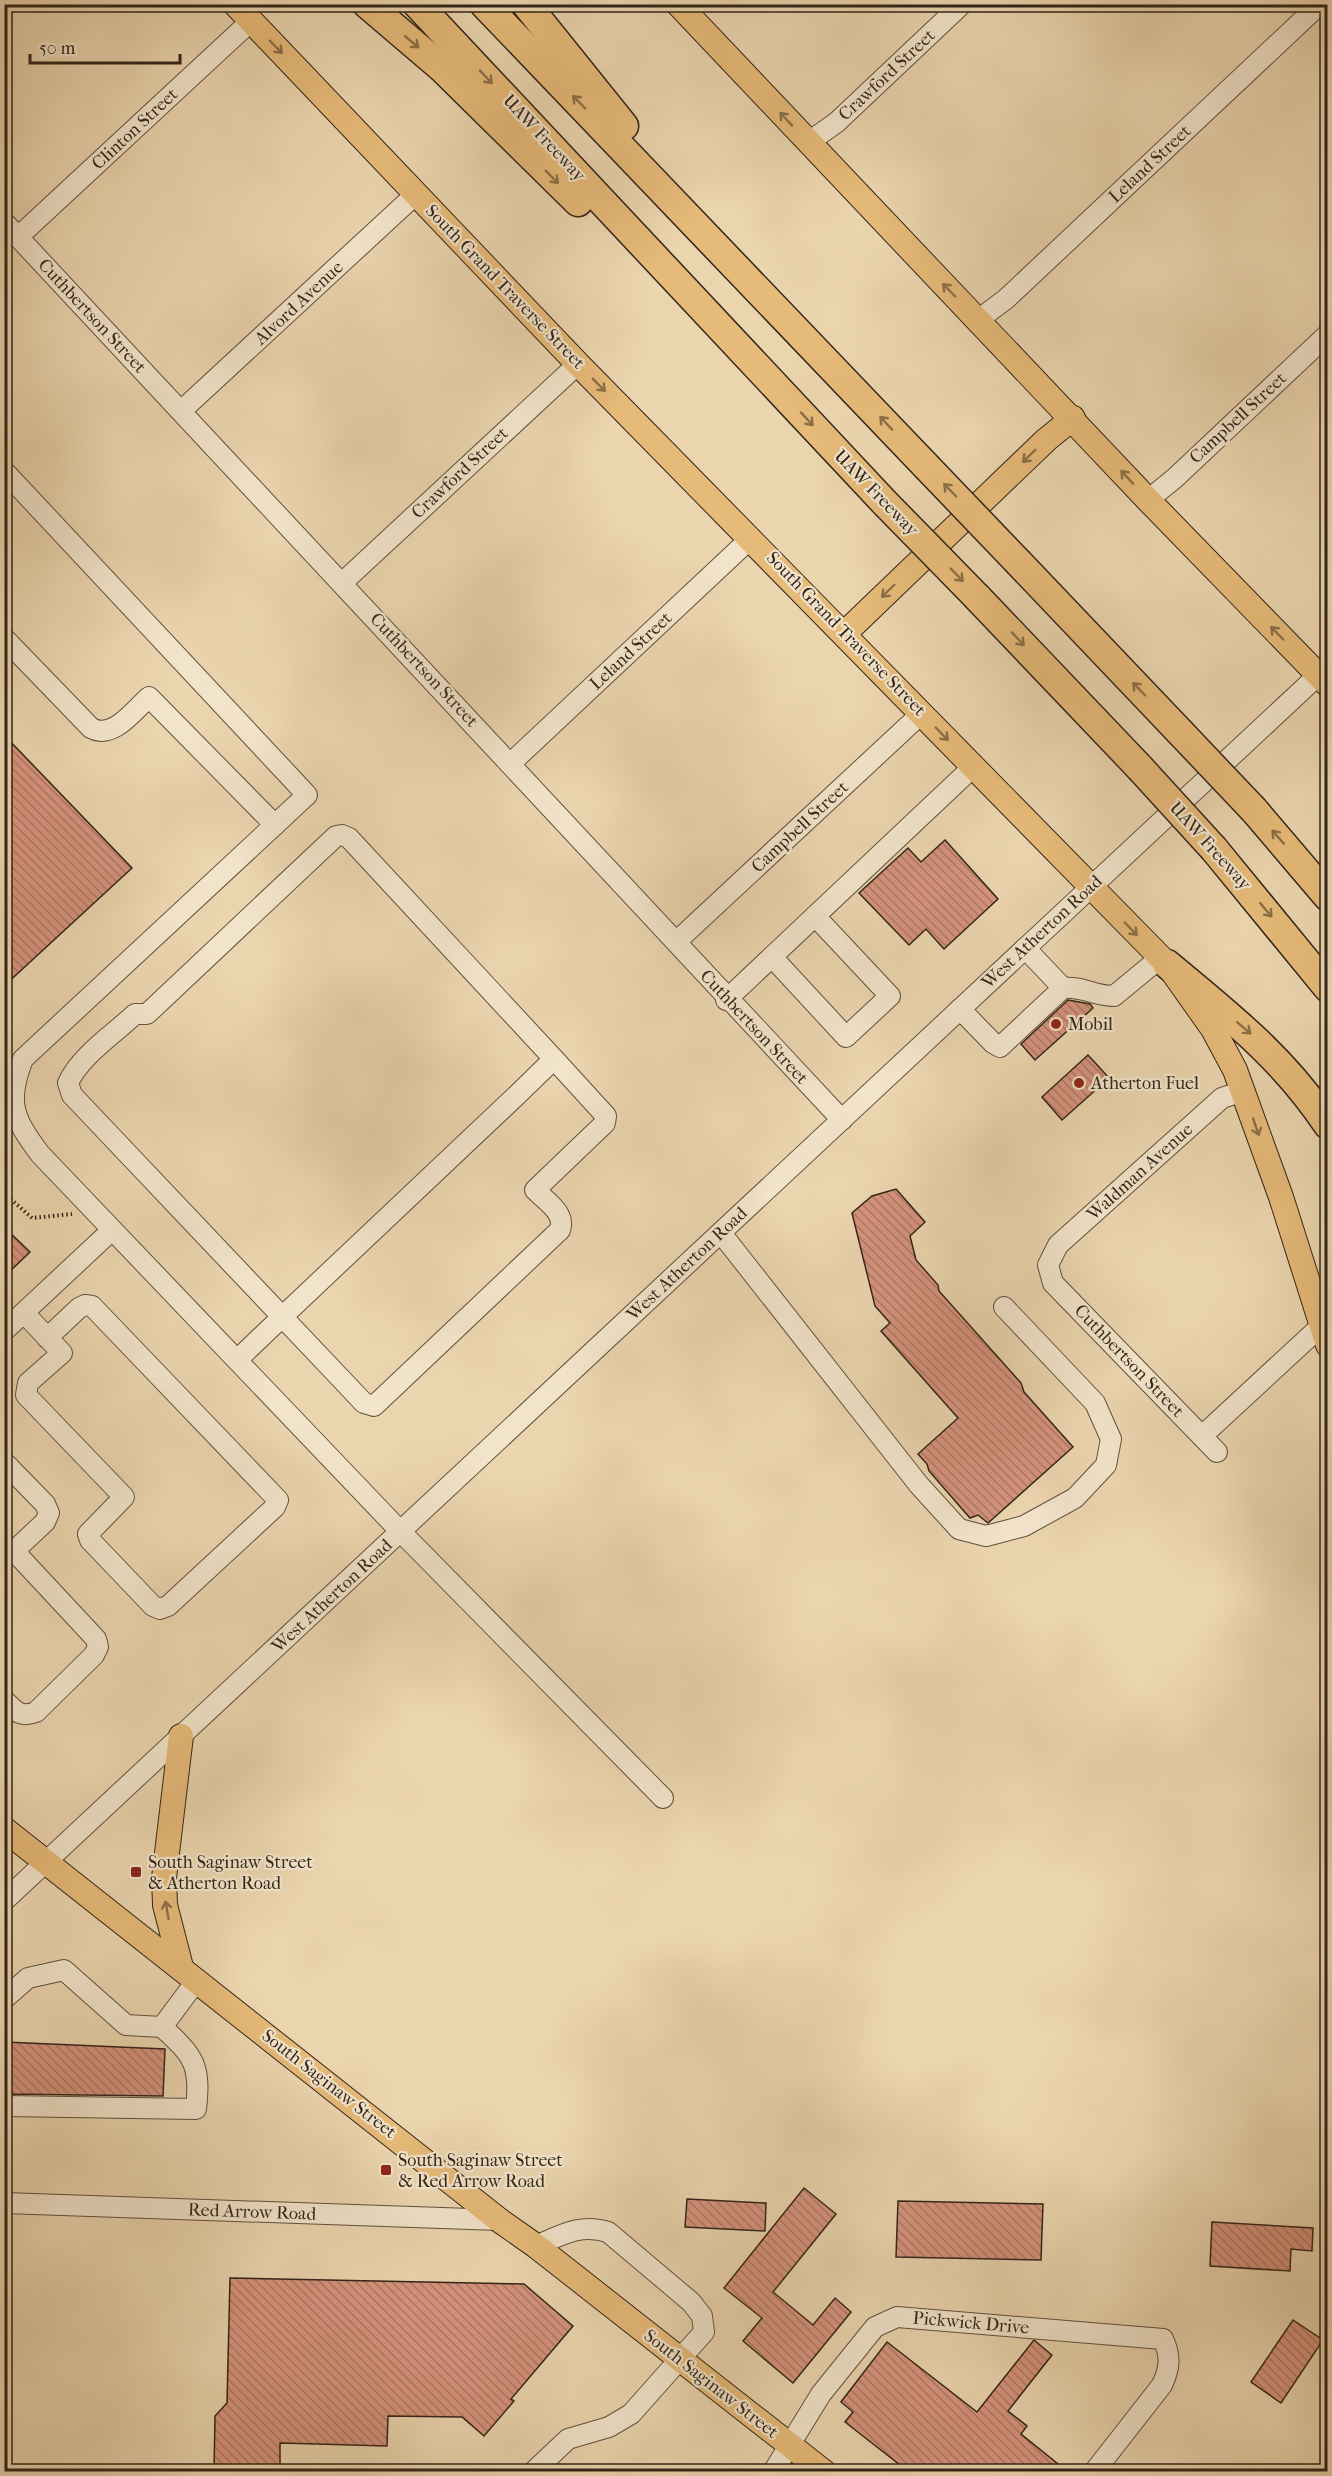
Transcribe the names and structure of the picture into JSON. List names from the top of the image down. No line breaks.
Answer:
{"streets":{"highway":["UAW Freeway"],"main road":["South Grand Traverse Street","South Saginaw Street"],"street":["Crawford Street","Clinton Street","Leland Street","Alvord Avenue","Cuthbertson Street","Campbell Street","West Atherton Road","Waldman Avenue","Red Arrow Road","Pickwick Drive"]},"crossings":[["Crawford Street","South Grand Traverse Street"],["Crawford Street","Cuthbertson Street"],["Clinton Street","South Grand Traverse Street"],["Clinton Street","Cuthbertson Street"],["Leland Street","South Grand Traverse Street"],["Leland Street","Cuthbertson Street"],["South Grand Traverse Street","Alvord Avenue"],["South Grand Traverse Street","Campbell Street"],["South Grand Traverse Street","West Atherton Road"],["South Grand Traverse Street","Waldman Avenue"],["Alvord Avenue","Cuthbertson Street"],["Cuthbertson Street","Campbell Street"],["Cuthbertson Street","West Atherton Road"],["Cuthbertson Street","Waldman Avenue"],["West Atherton Road","South Saginaw Street"],["South Saginaw Street","Red Arrow Road"],["South Saginaw Street","Pickwick Drive"]],"one_way":["South Grand Traverse Street"],"places":{"other":["Mobil","Atherton Fuel"],"transit":["South Saginaw Street & Atherton Road","South Saginaw Street & Red Arrow Road"]},"scale_bar":"50 m"}
